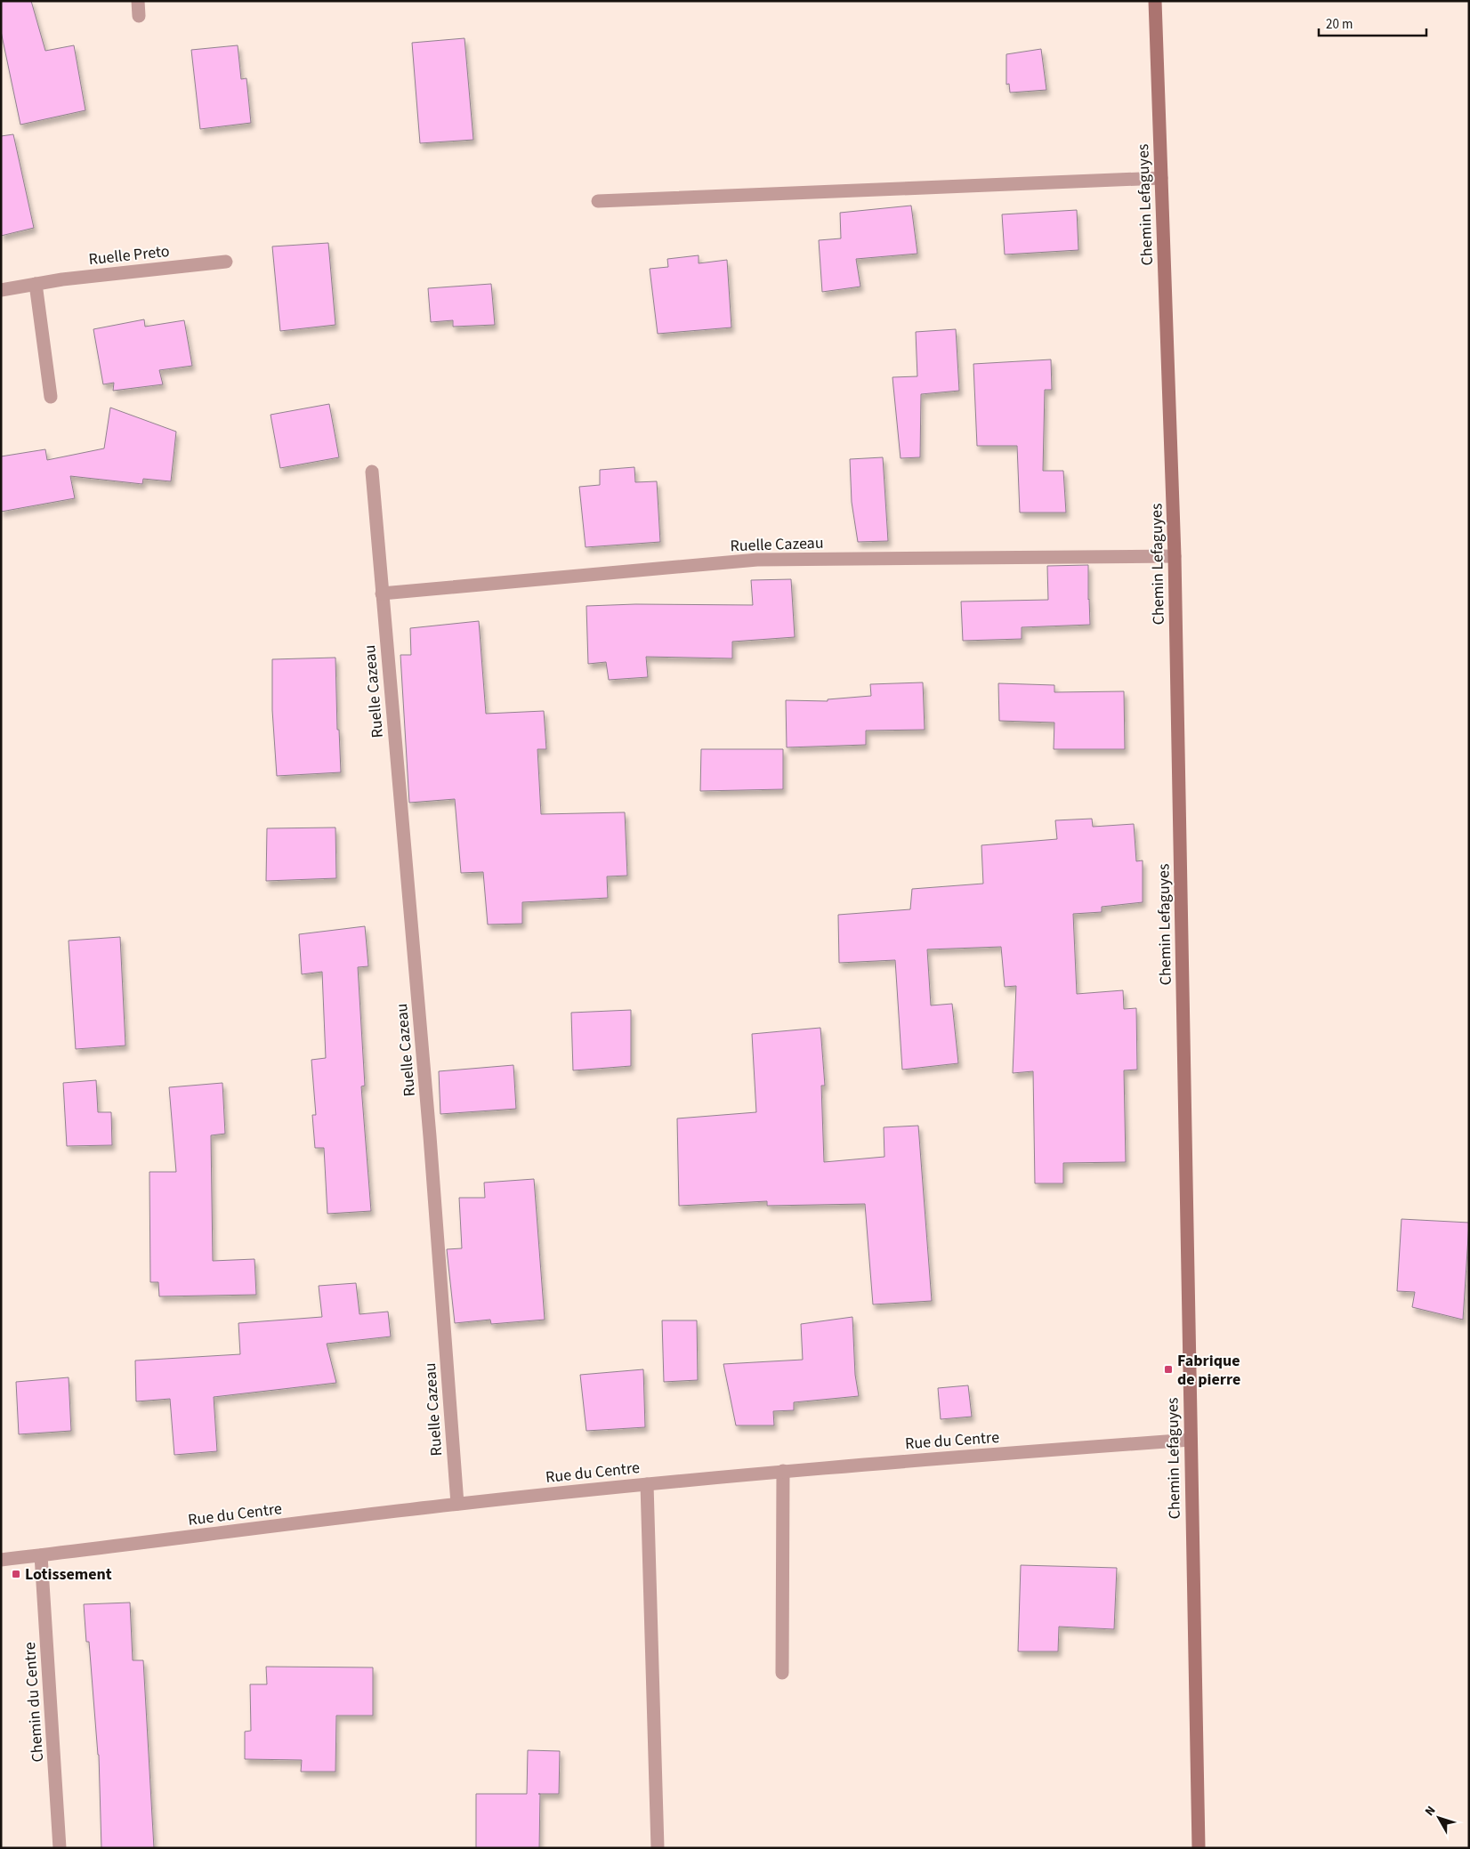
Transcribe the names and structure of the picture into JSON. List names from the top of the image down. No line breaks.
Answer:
{"streets":{"main road":["Chemin Lefaguyes"],"street":["Ruelle Preto","Ruelle Cazeau","Rue du Centre","Chemin du Centre"]},"crossings":[["Chemin Lefaguyes","Ruelle Cazeau"],["Chemin Lefaguyes","Rue du Centre"],["Ruelle Cazeau","Rue du Centre"],["Rue du Centre","Chemin du Centre"]],"places":{"transit":["Fabrique de pierre","Lotissement"]},"scale_bar":"20 m","north":"top left"}
